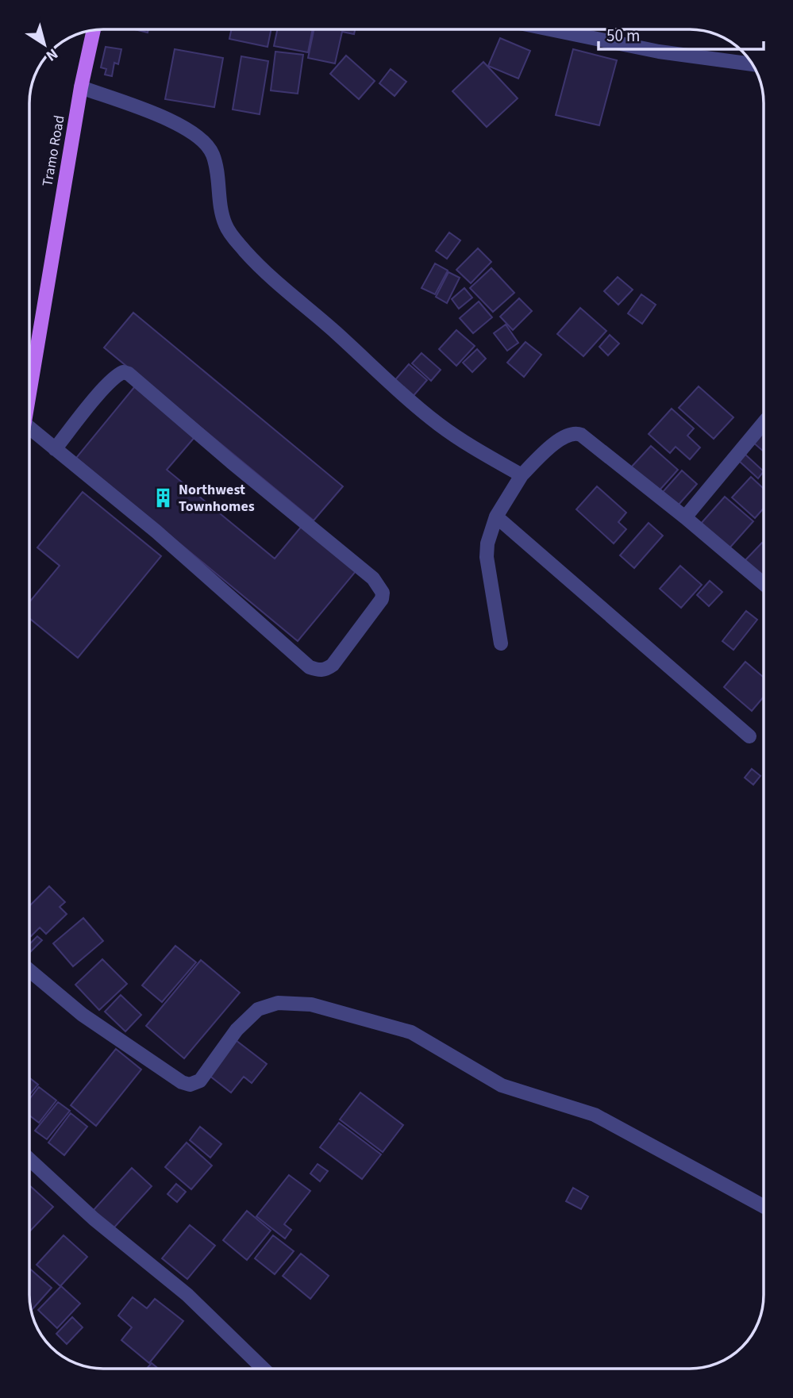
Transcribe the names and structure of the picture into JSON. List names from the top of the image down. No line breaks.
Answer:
{"streets":{"main road":["Tramo Road"]},"places":{"building":["Northwest Townhomes"]},"scale_bar":"50 m","north":"bottom right"}
